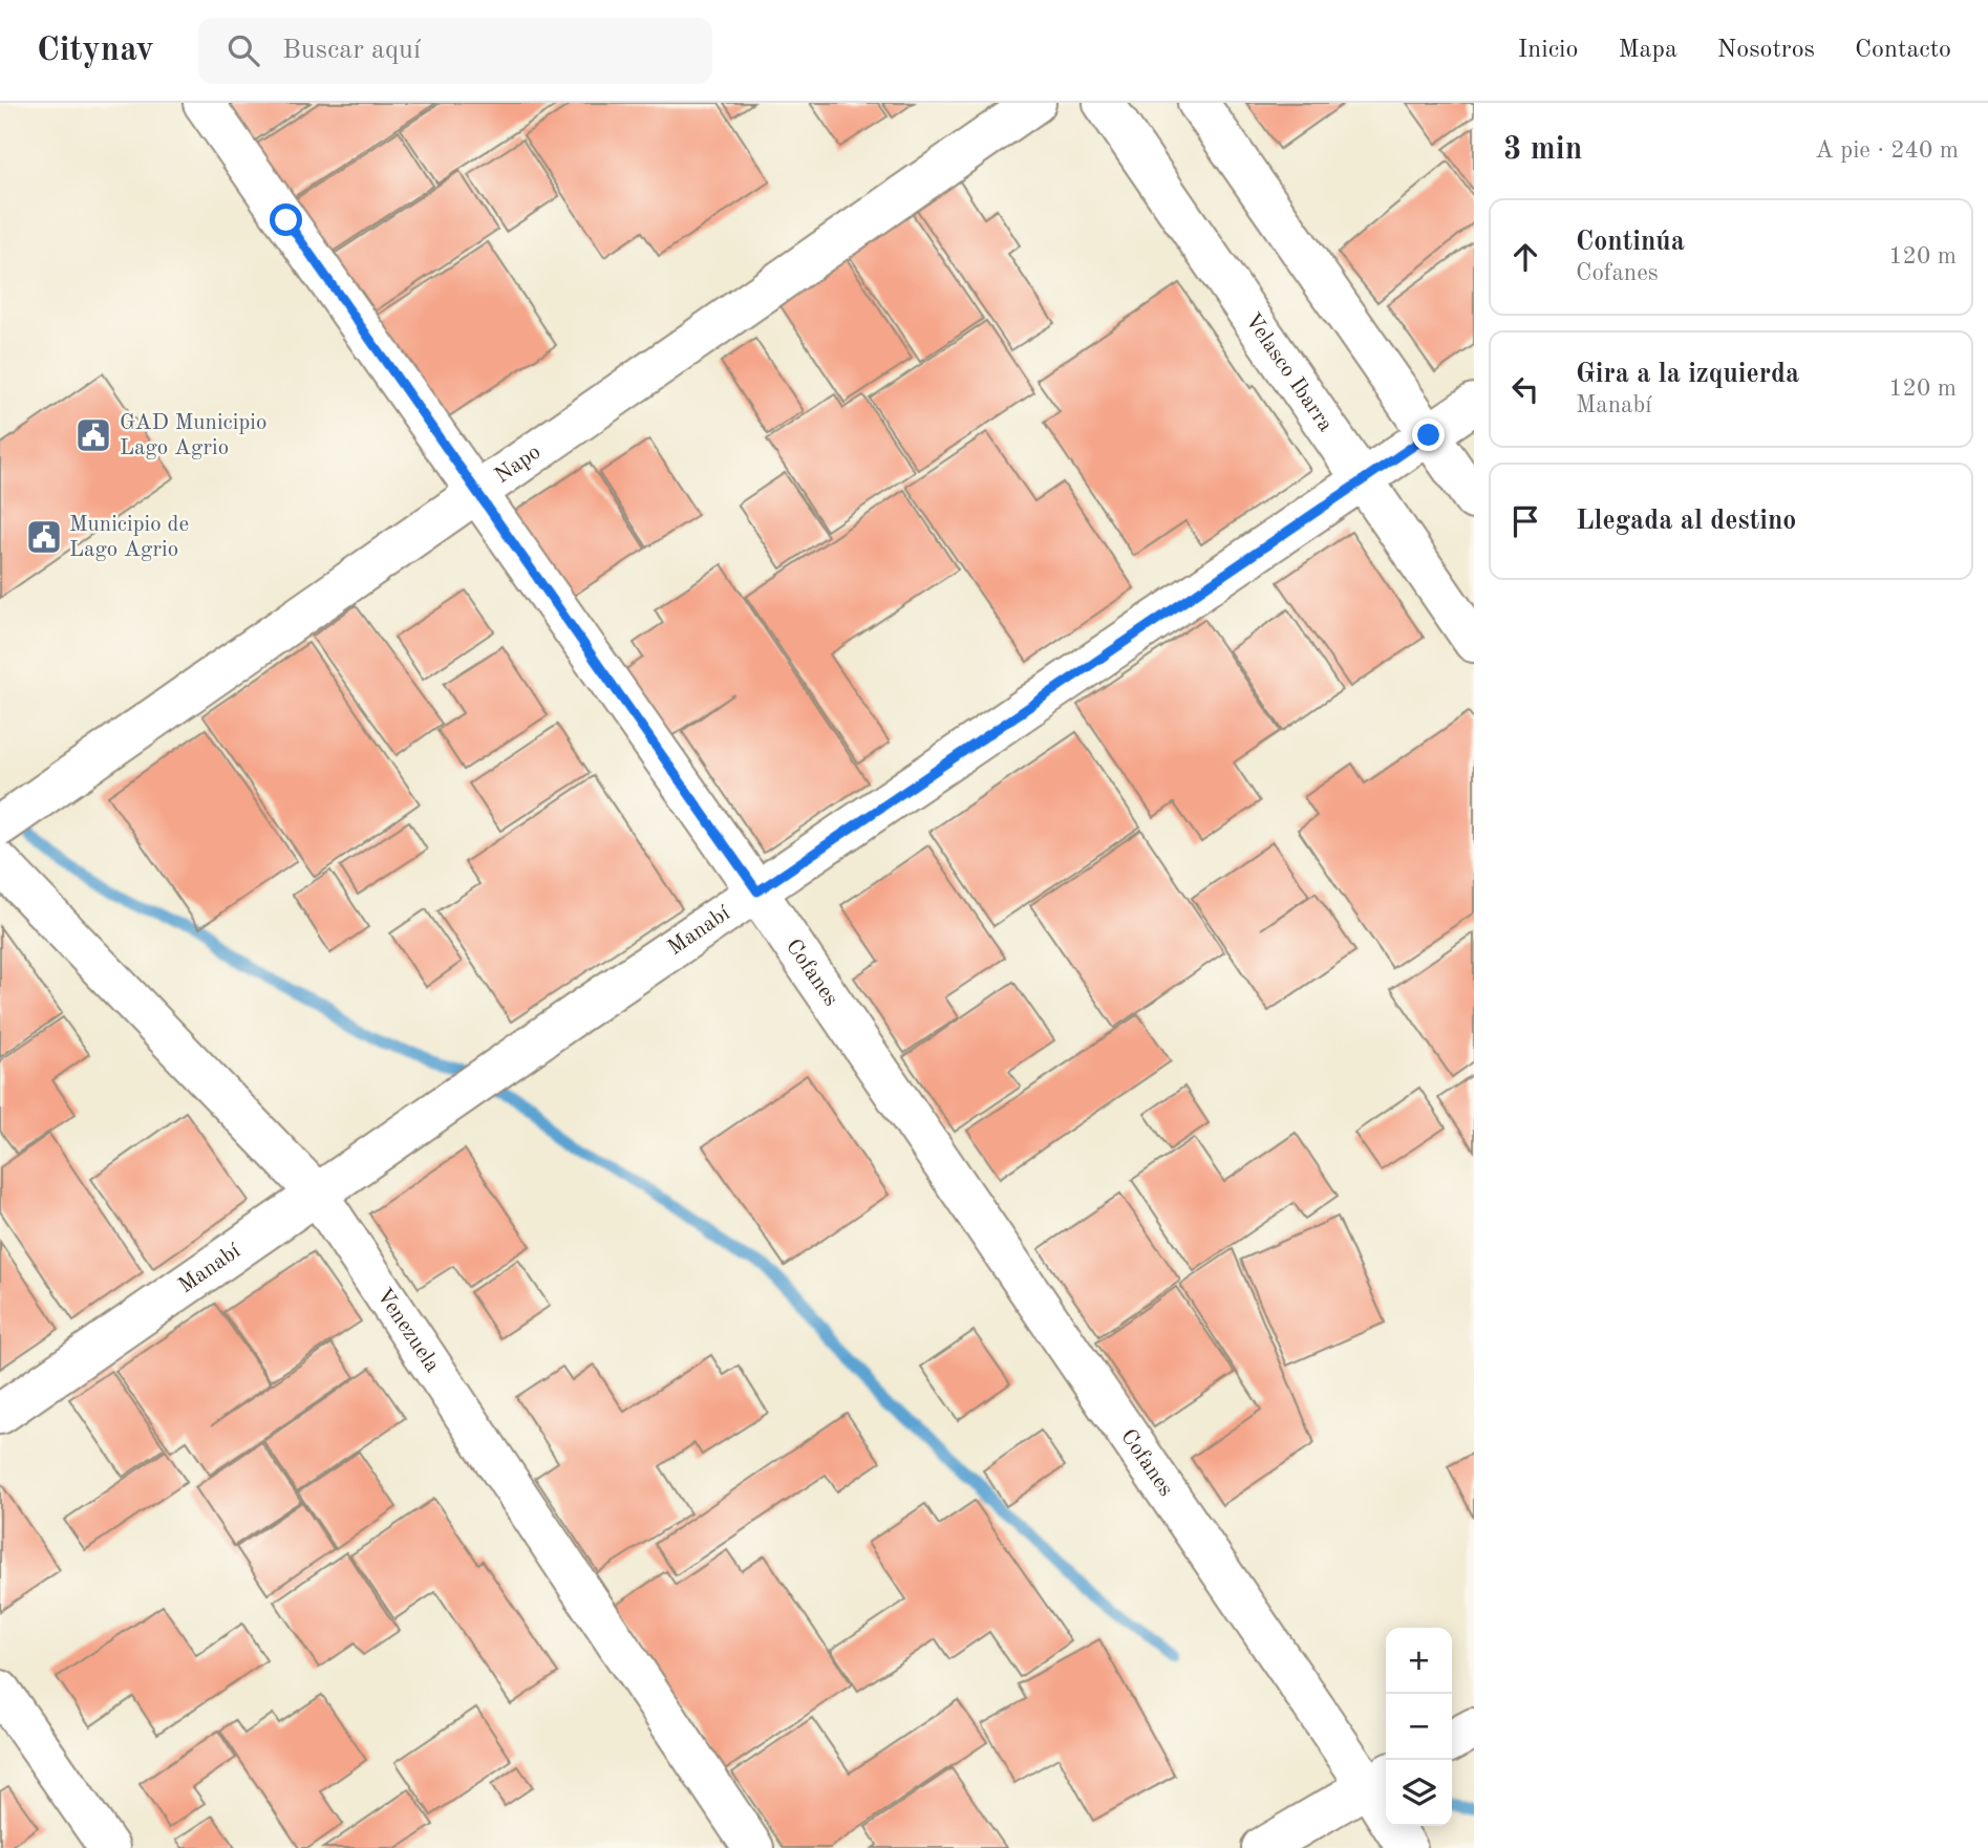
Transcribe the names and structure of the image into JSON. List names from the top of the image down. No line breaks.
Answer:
{"streets":{"street":["Velasco Ibarra","Napo","Manabí","Cofanes","Venezuela"]},"crossings":[["Velasco Ibarra","Manabí"],["Napo","Cofanes"],["Manabí","Cofanes"],["Manabí","Venezuela"]],"places":{"public building":["GAD Municipio Lago Agrio","Municipio de Lago Agrio"]},"page":{"header":"Citynav","search":"Buscar aquí","nav":["Inicio","Mapa","Nosotros","Contacto"],"heading":["3 min","A pie · 240 m"],"list":[["Continúa","Cofanes","120 m"],["Gira a la izquierda","Manabí","120 m"],"Llegada al destino"],"map_buttons":["+","−"]}}
